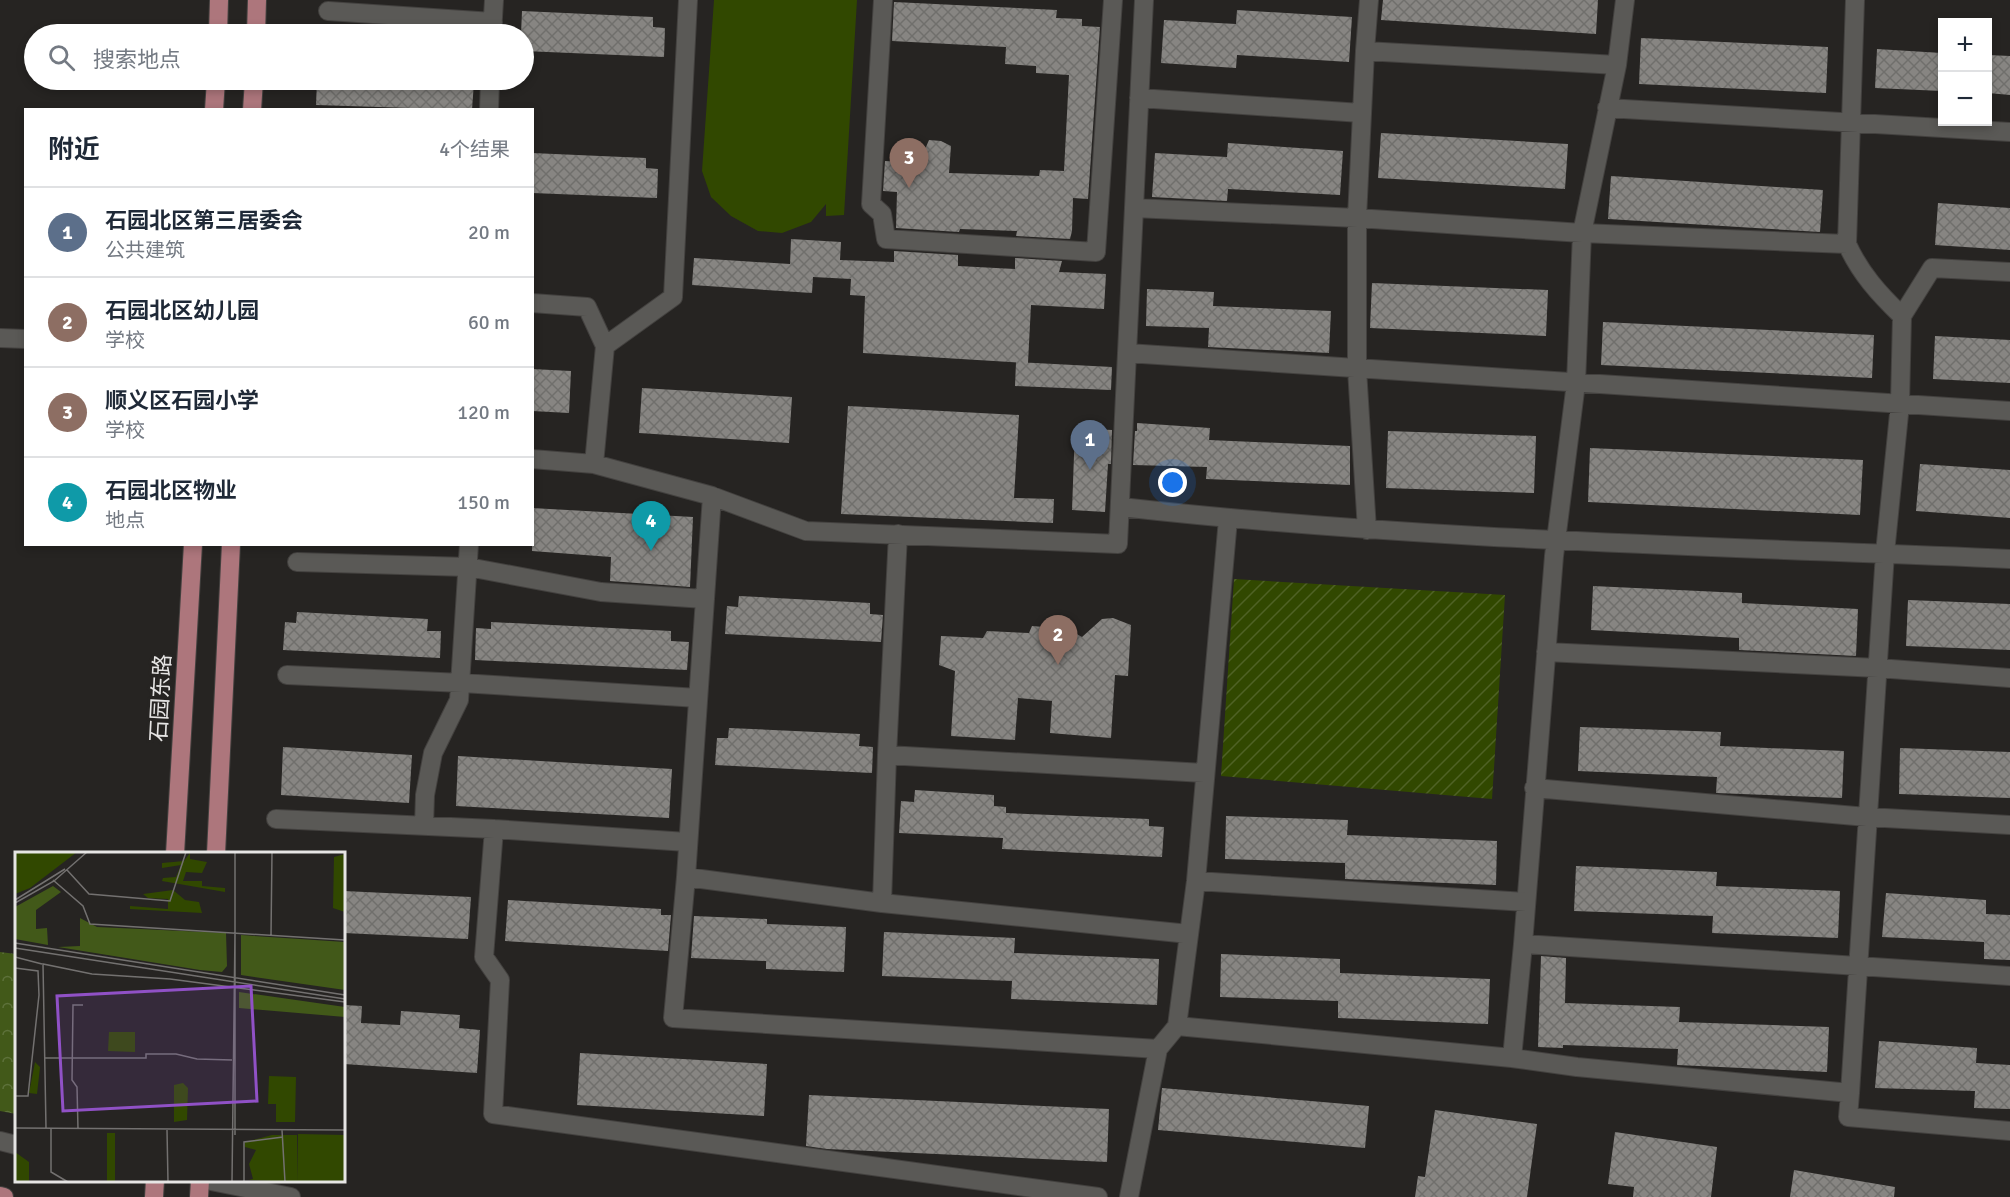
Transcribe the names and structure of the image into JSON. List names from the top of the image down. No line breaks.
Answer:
{"streets":{"main road":["石园东路"]},"page":{"map_buttons":["+","−"],"search":"搜索地点","heading":["附近","4个结果"],"pins":["3","1","4","2"],"list":[{"mark":"1","name":"石园北区第三居委会","note":"公共建筑","value":"20 m"},{"mark":"2","name":"石园北区幼儿园","note":"学校","value":"60 m"},{"mark":"3","name":"顺义区石园小学","note":"学校","value":"120 m"},{"mark":"4","name":"石园北区物业","note":"地点","value":"150 m"}]}}
